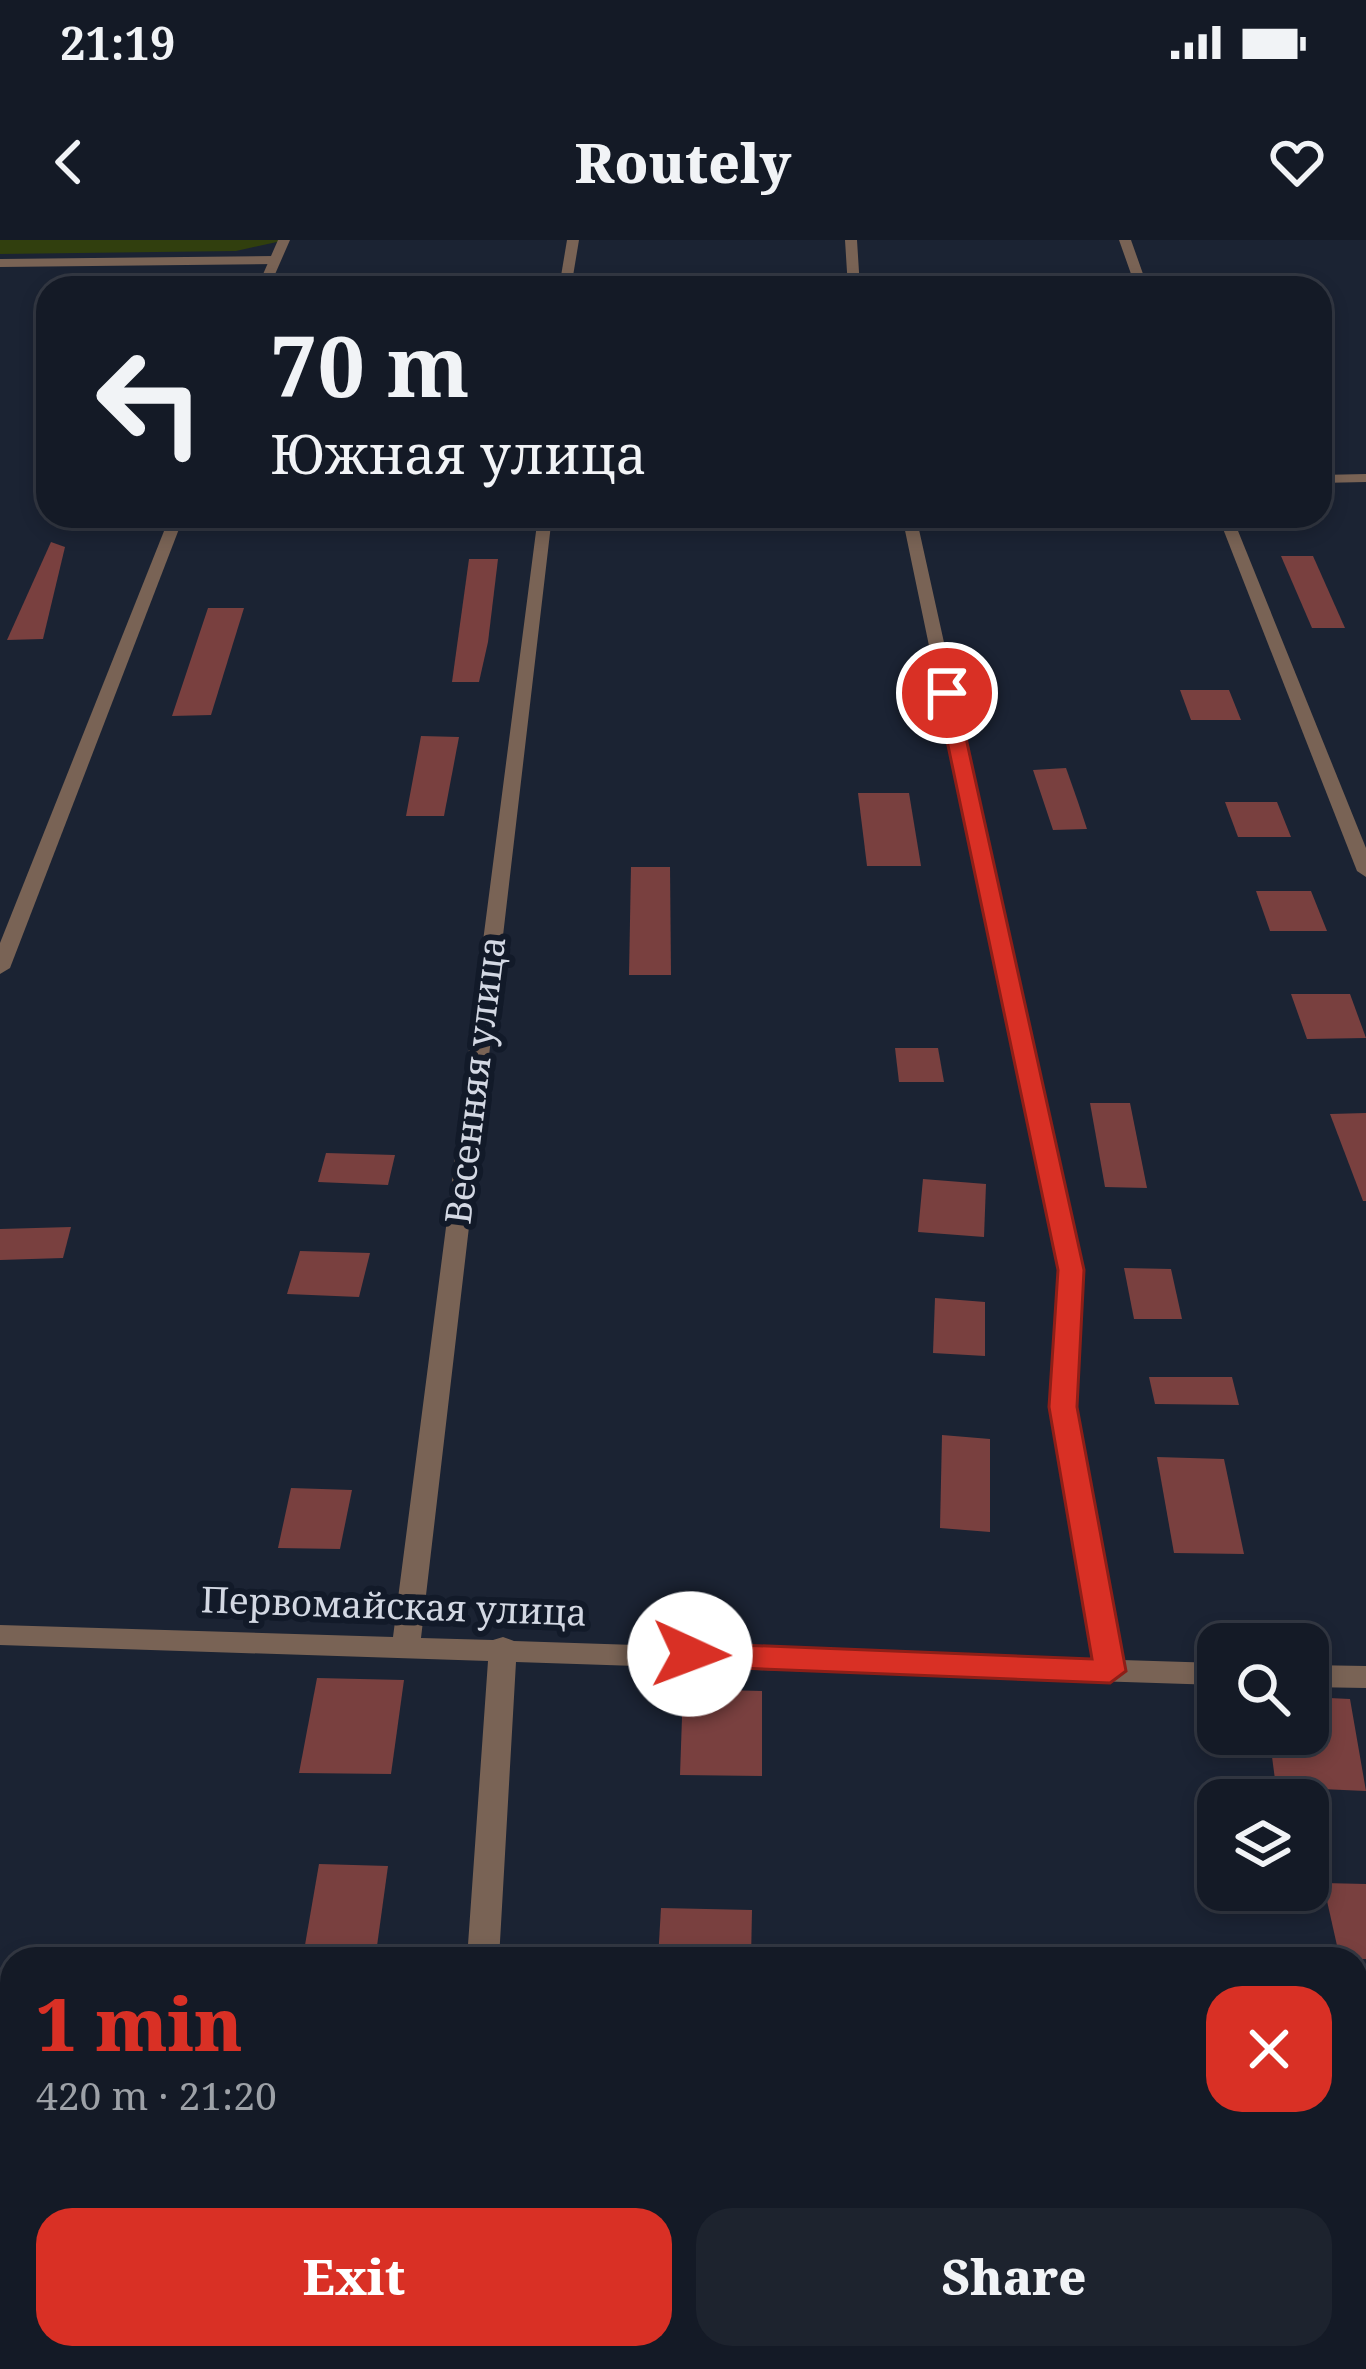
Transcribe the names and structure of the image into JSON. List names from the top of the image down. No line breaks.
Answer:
{"streets":{"street":["Весенняя улица","Первомайская улица"]},"crossings":[["Весенняя улица","Первомайская улица"]],"page":{"status":"21:19","header":"Routely","turn":["70 m","Южная улица"],"heading":["1 min","420 m · 21:20"],"buttons":["Exit","Share"]}}
